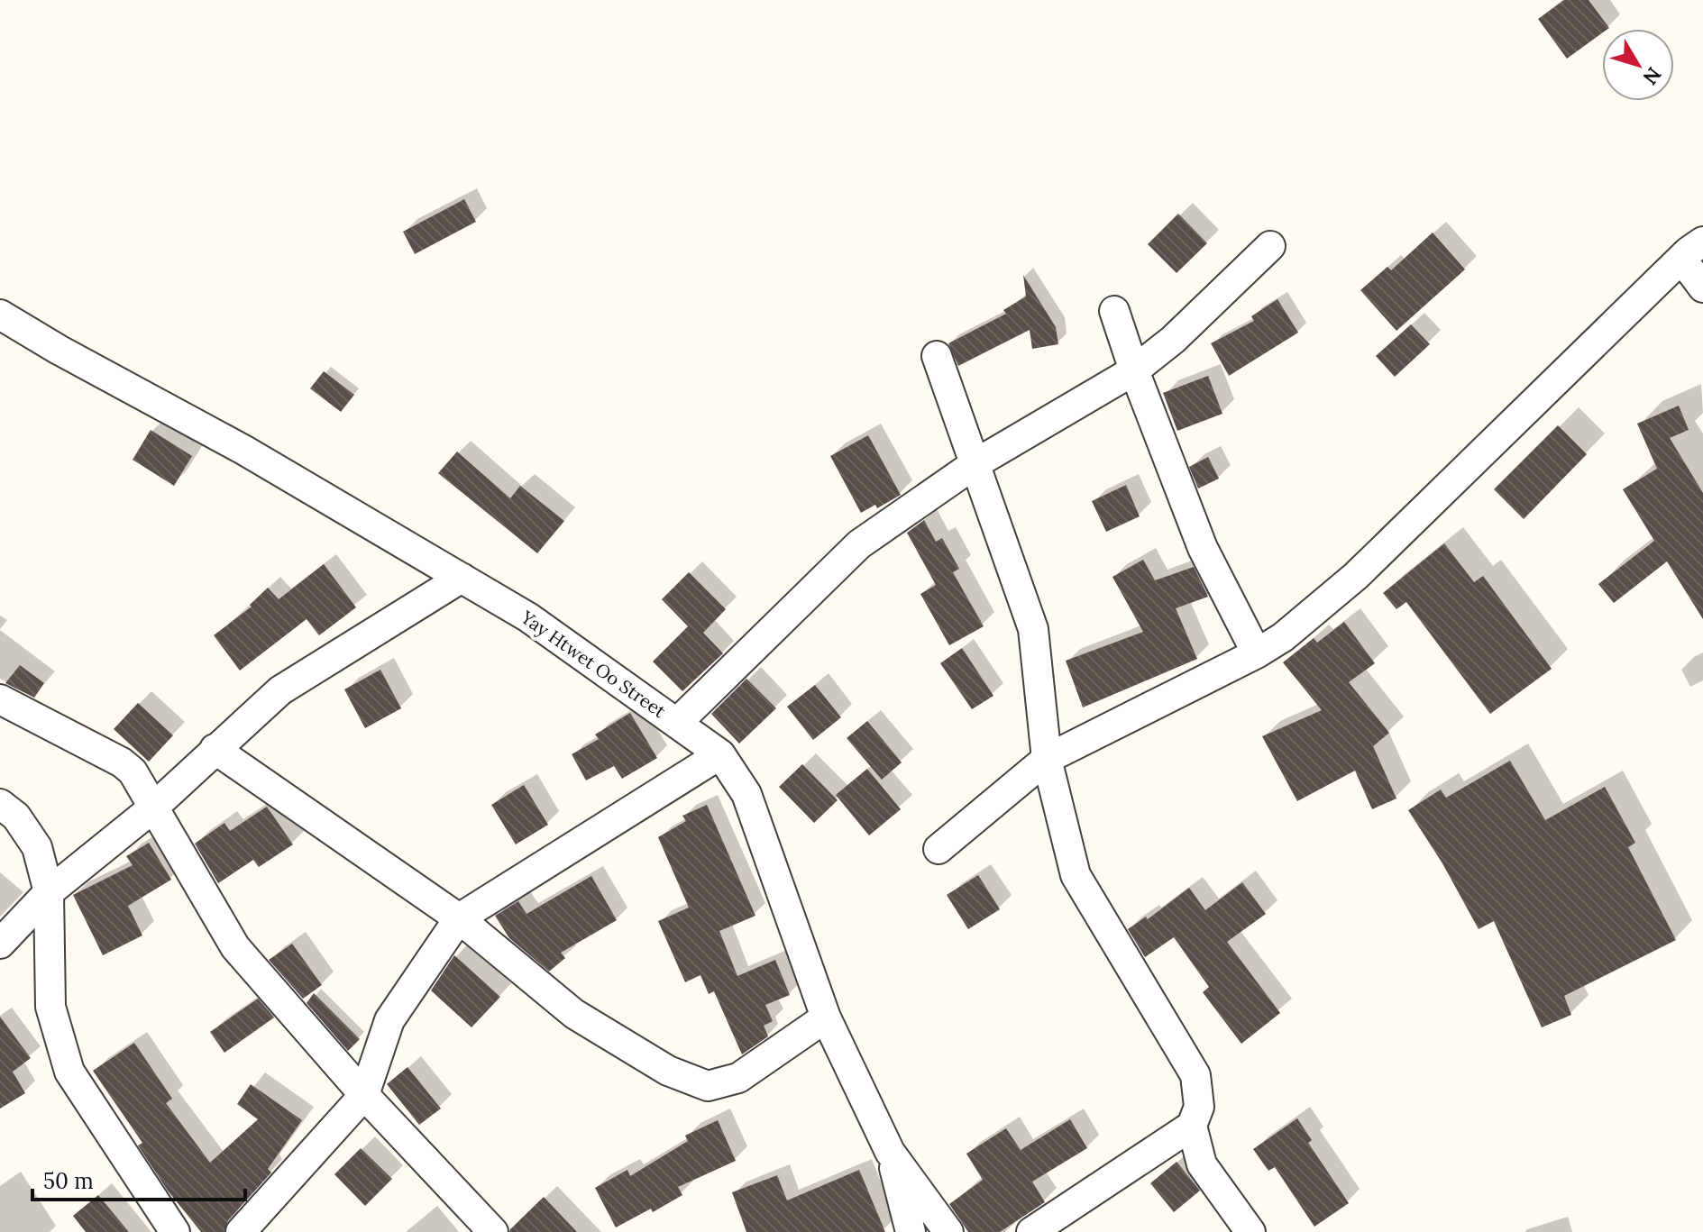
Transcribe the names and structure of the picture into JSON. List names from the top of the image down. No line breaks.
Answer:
{"streets":{"street":["Yay Htwet Oo Street"]},"scale_bar":"50 m","north":"bottom right"}
